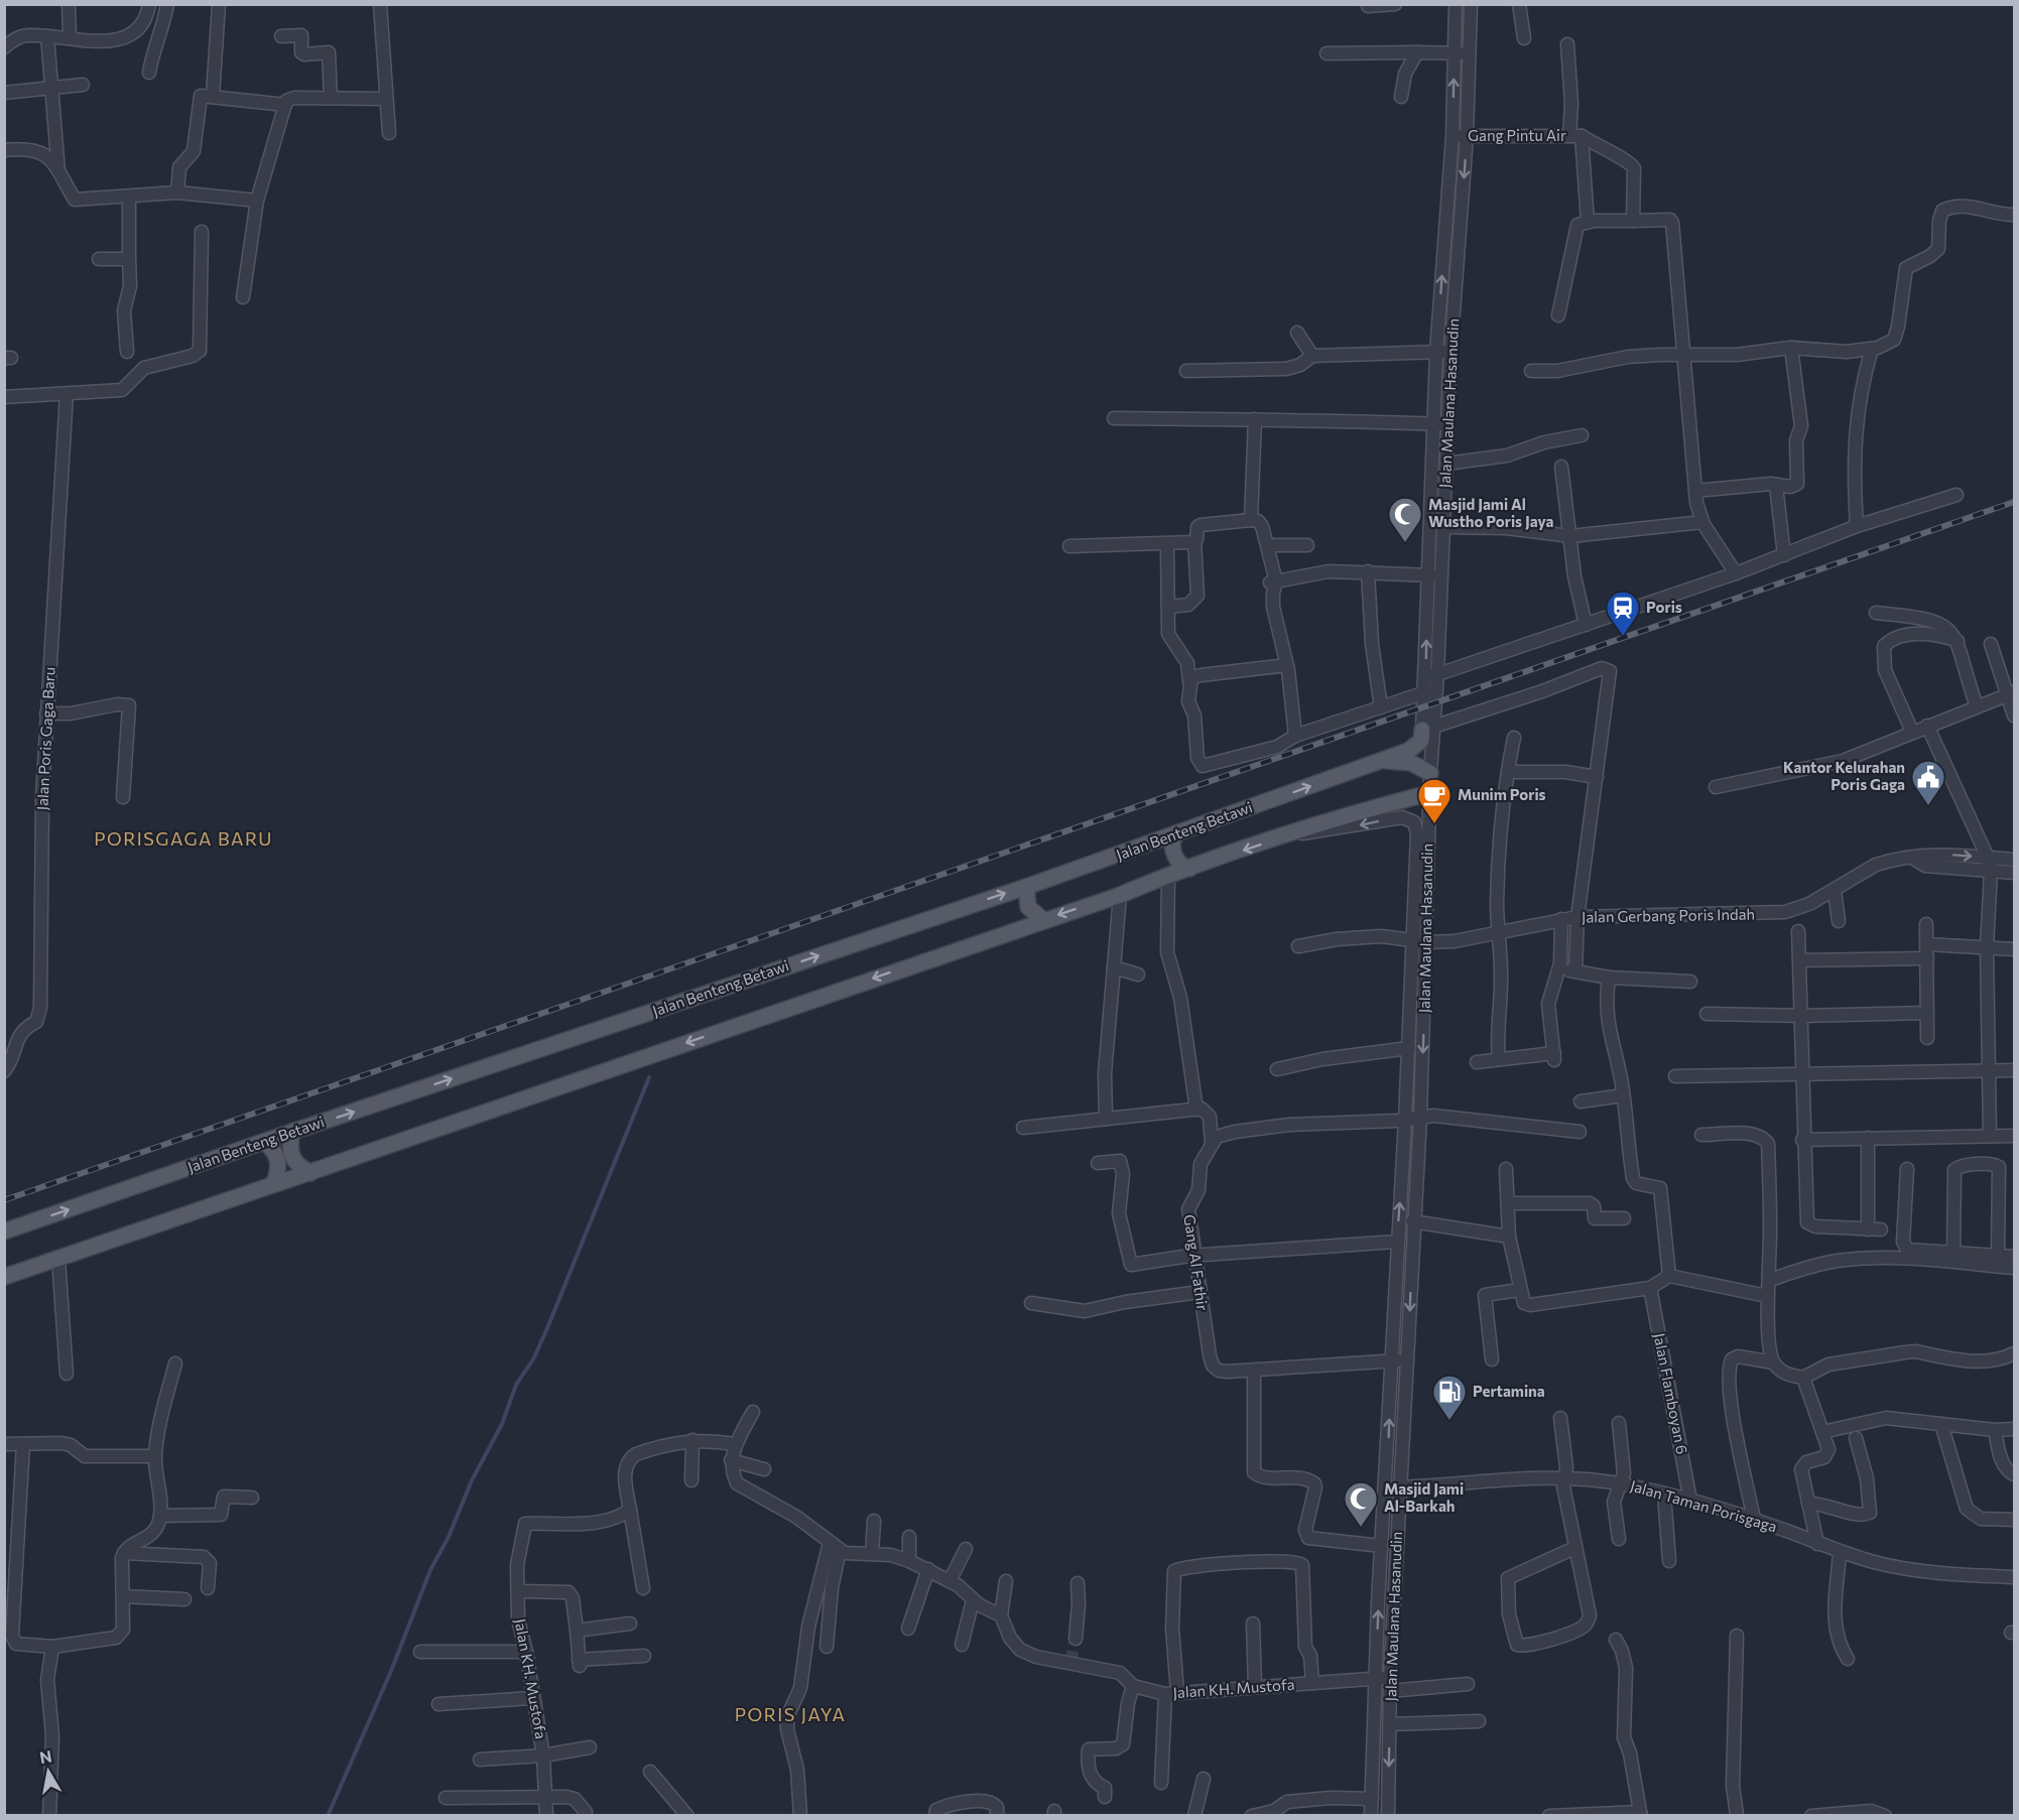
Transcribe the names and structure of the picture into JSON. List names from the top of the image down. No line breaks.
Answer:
{"streets":{"main road":["Jalan Benteng Betawi"],"street":["Gang Pintu Air","Jalan Maulana Hasanudin","Jalan Poris Gaga Baru","Jalan Gerbang Poris Indah","Gang Al Fathir","Jalan Flamboyan 6","Jalan Taman Porisgaga","Jalan KH. Mustofa"]},"crossings":[["Gang Pintu Air","Jalan Maulana Hasanudin"],["Jalan Maulana Hasanudin","Jalan Benteng Betawi"],["Jalan Maulana Hasanudin","Jalan Gerbang Poris Indah"],["Jalan Maulana Hasanudin","Gang Al Fathir"],["Jalan Maulana Hasanudin","Jalan Taman Porisgaga"],["Jalan Maulana Hasanudin","Jalan KH. Mustofa"],["Jalan Flamboyan 6","Jalan Taman Porisgaga"]],"districts":["PORISGAGA BARU","PORIS JAYA"],"places":{"mosque":["Masjid Jami Al Wustho Poris Jaya","Masjid Jami Al-Barkah"],"station":["Poris"],"public building":["Kantor Kelurahan Poris Gaga"],"cafe":["Munim Poris"],"fuel station":["Pertamina"]},"north":"top"}
